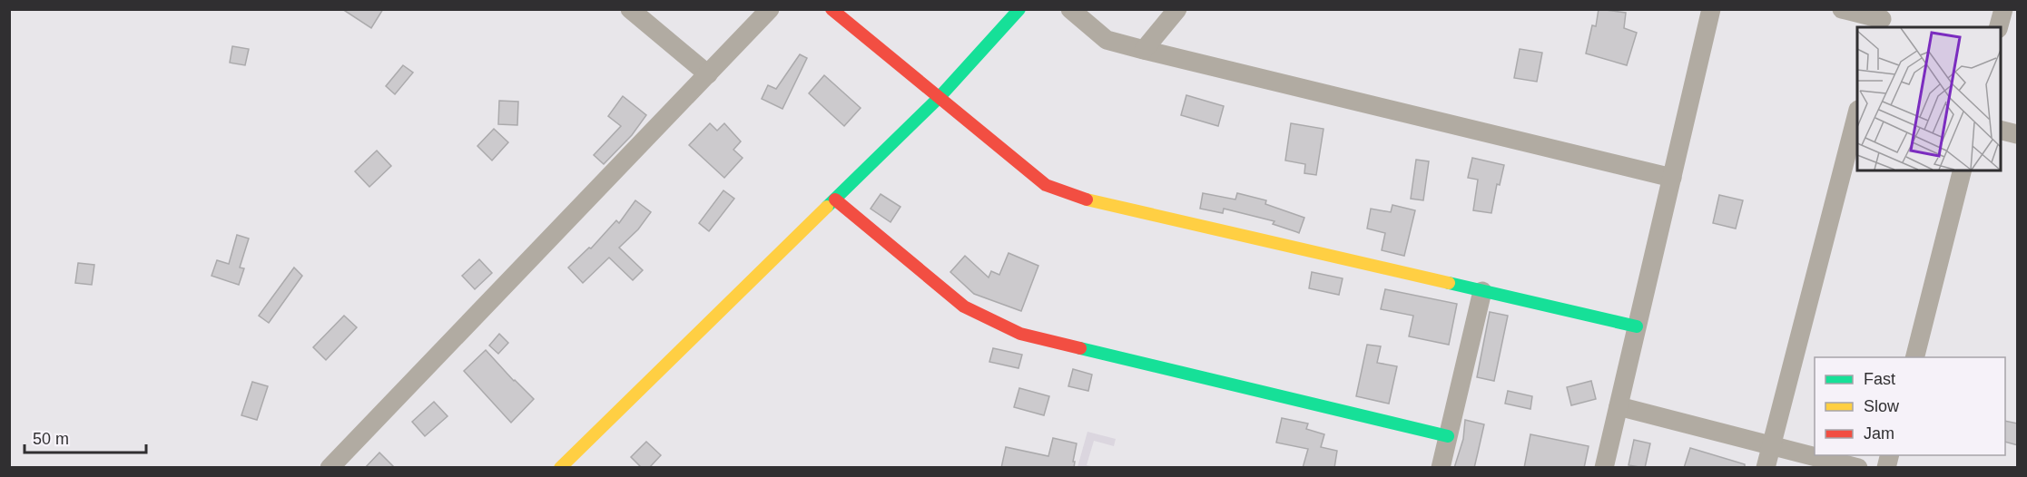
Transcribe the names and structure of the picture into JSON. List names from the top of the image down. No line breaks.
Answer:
{"legend":["Fast","Slow","Jam"],"scale_bar":"50 m"}
